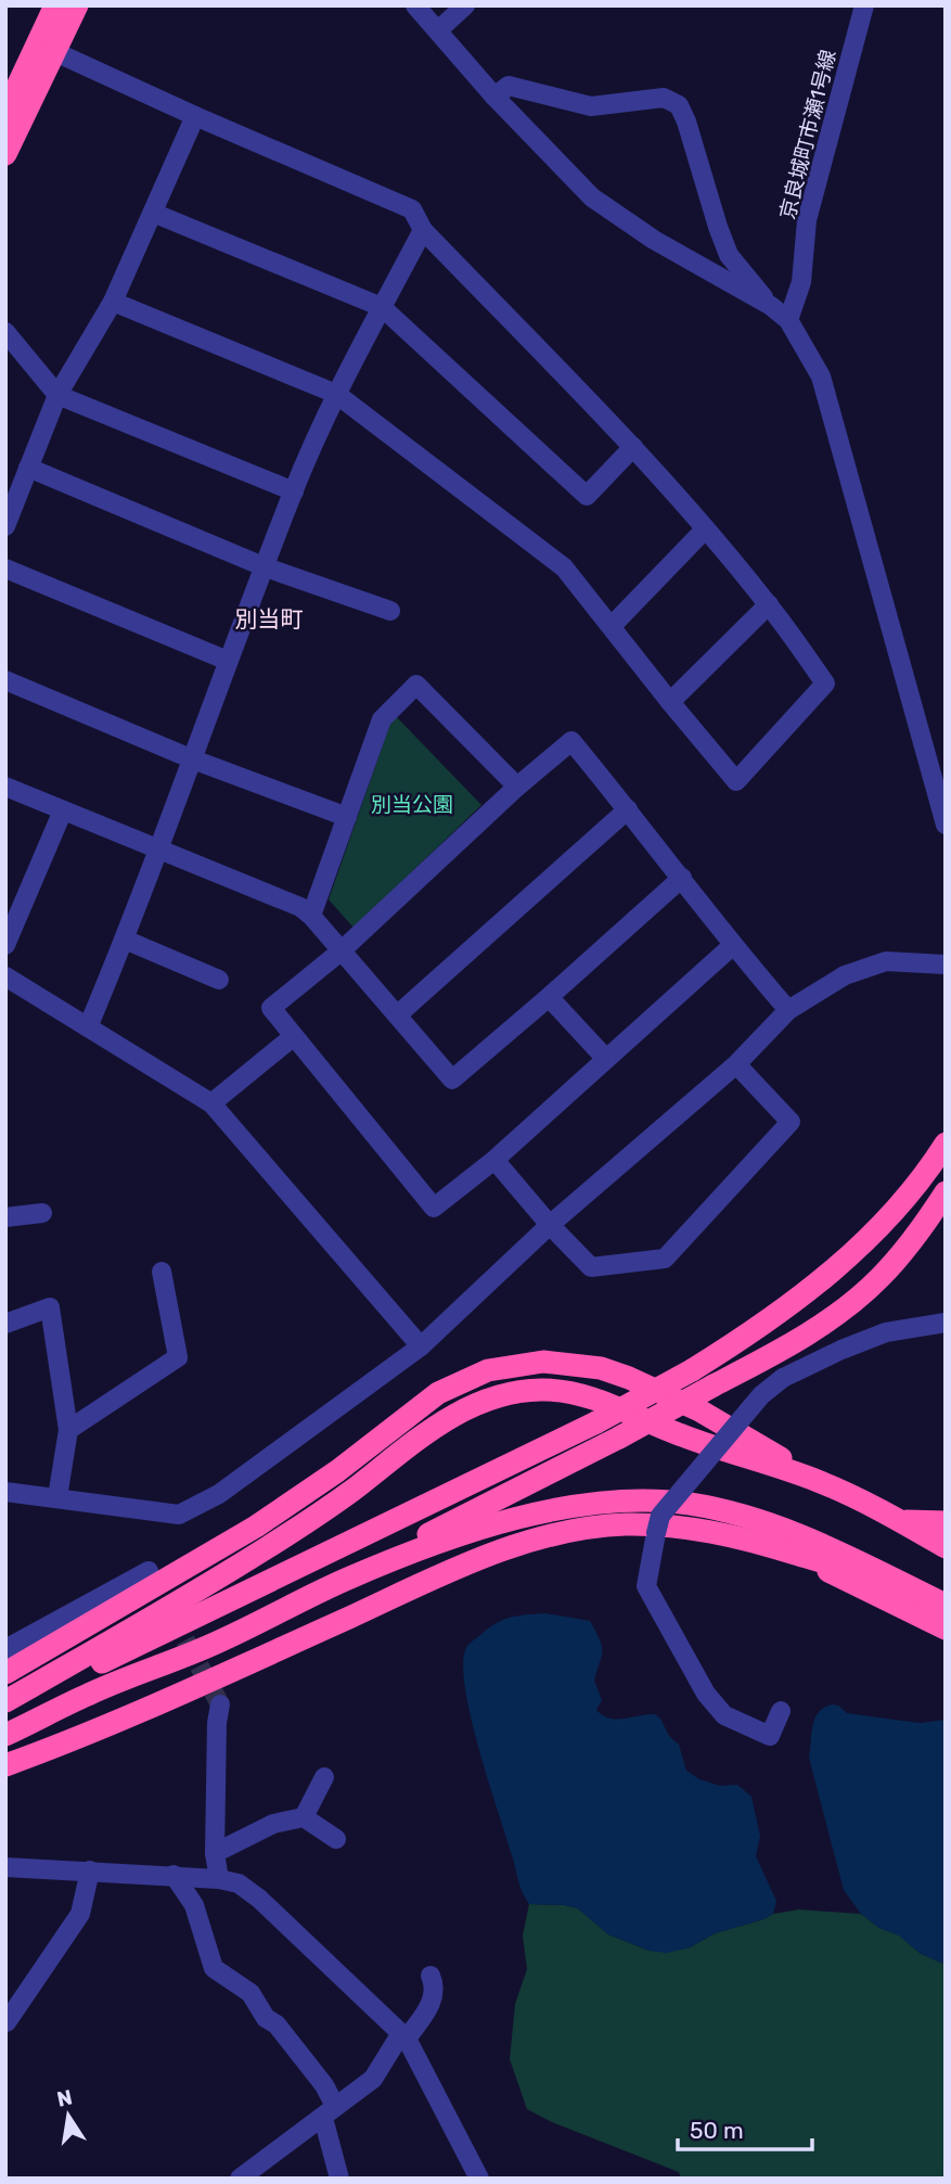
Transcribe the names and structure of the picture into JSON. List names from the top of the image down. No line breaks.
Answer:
{"streets":{"street":["京良城町市瀬1号線"]},"districts":["別当町"],"parks":["別当公園"],"scale_bar":"50 m","north":"top"}
